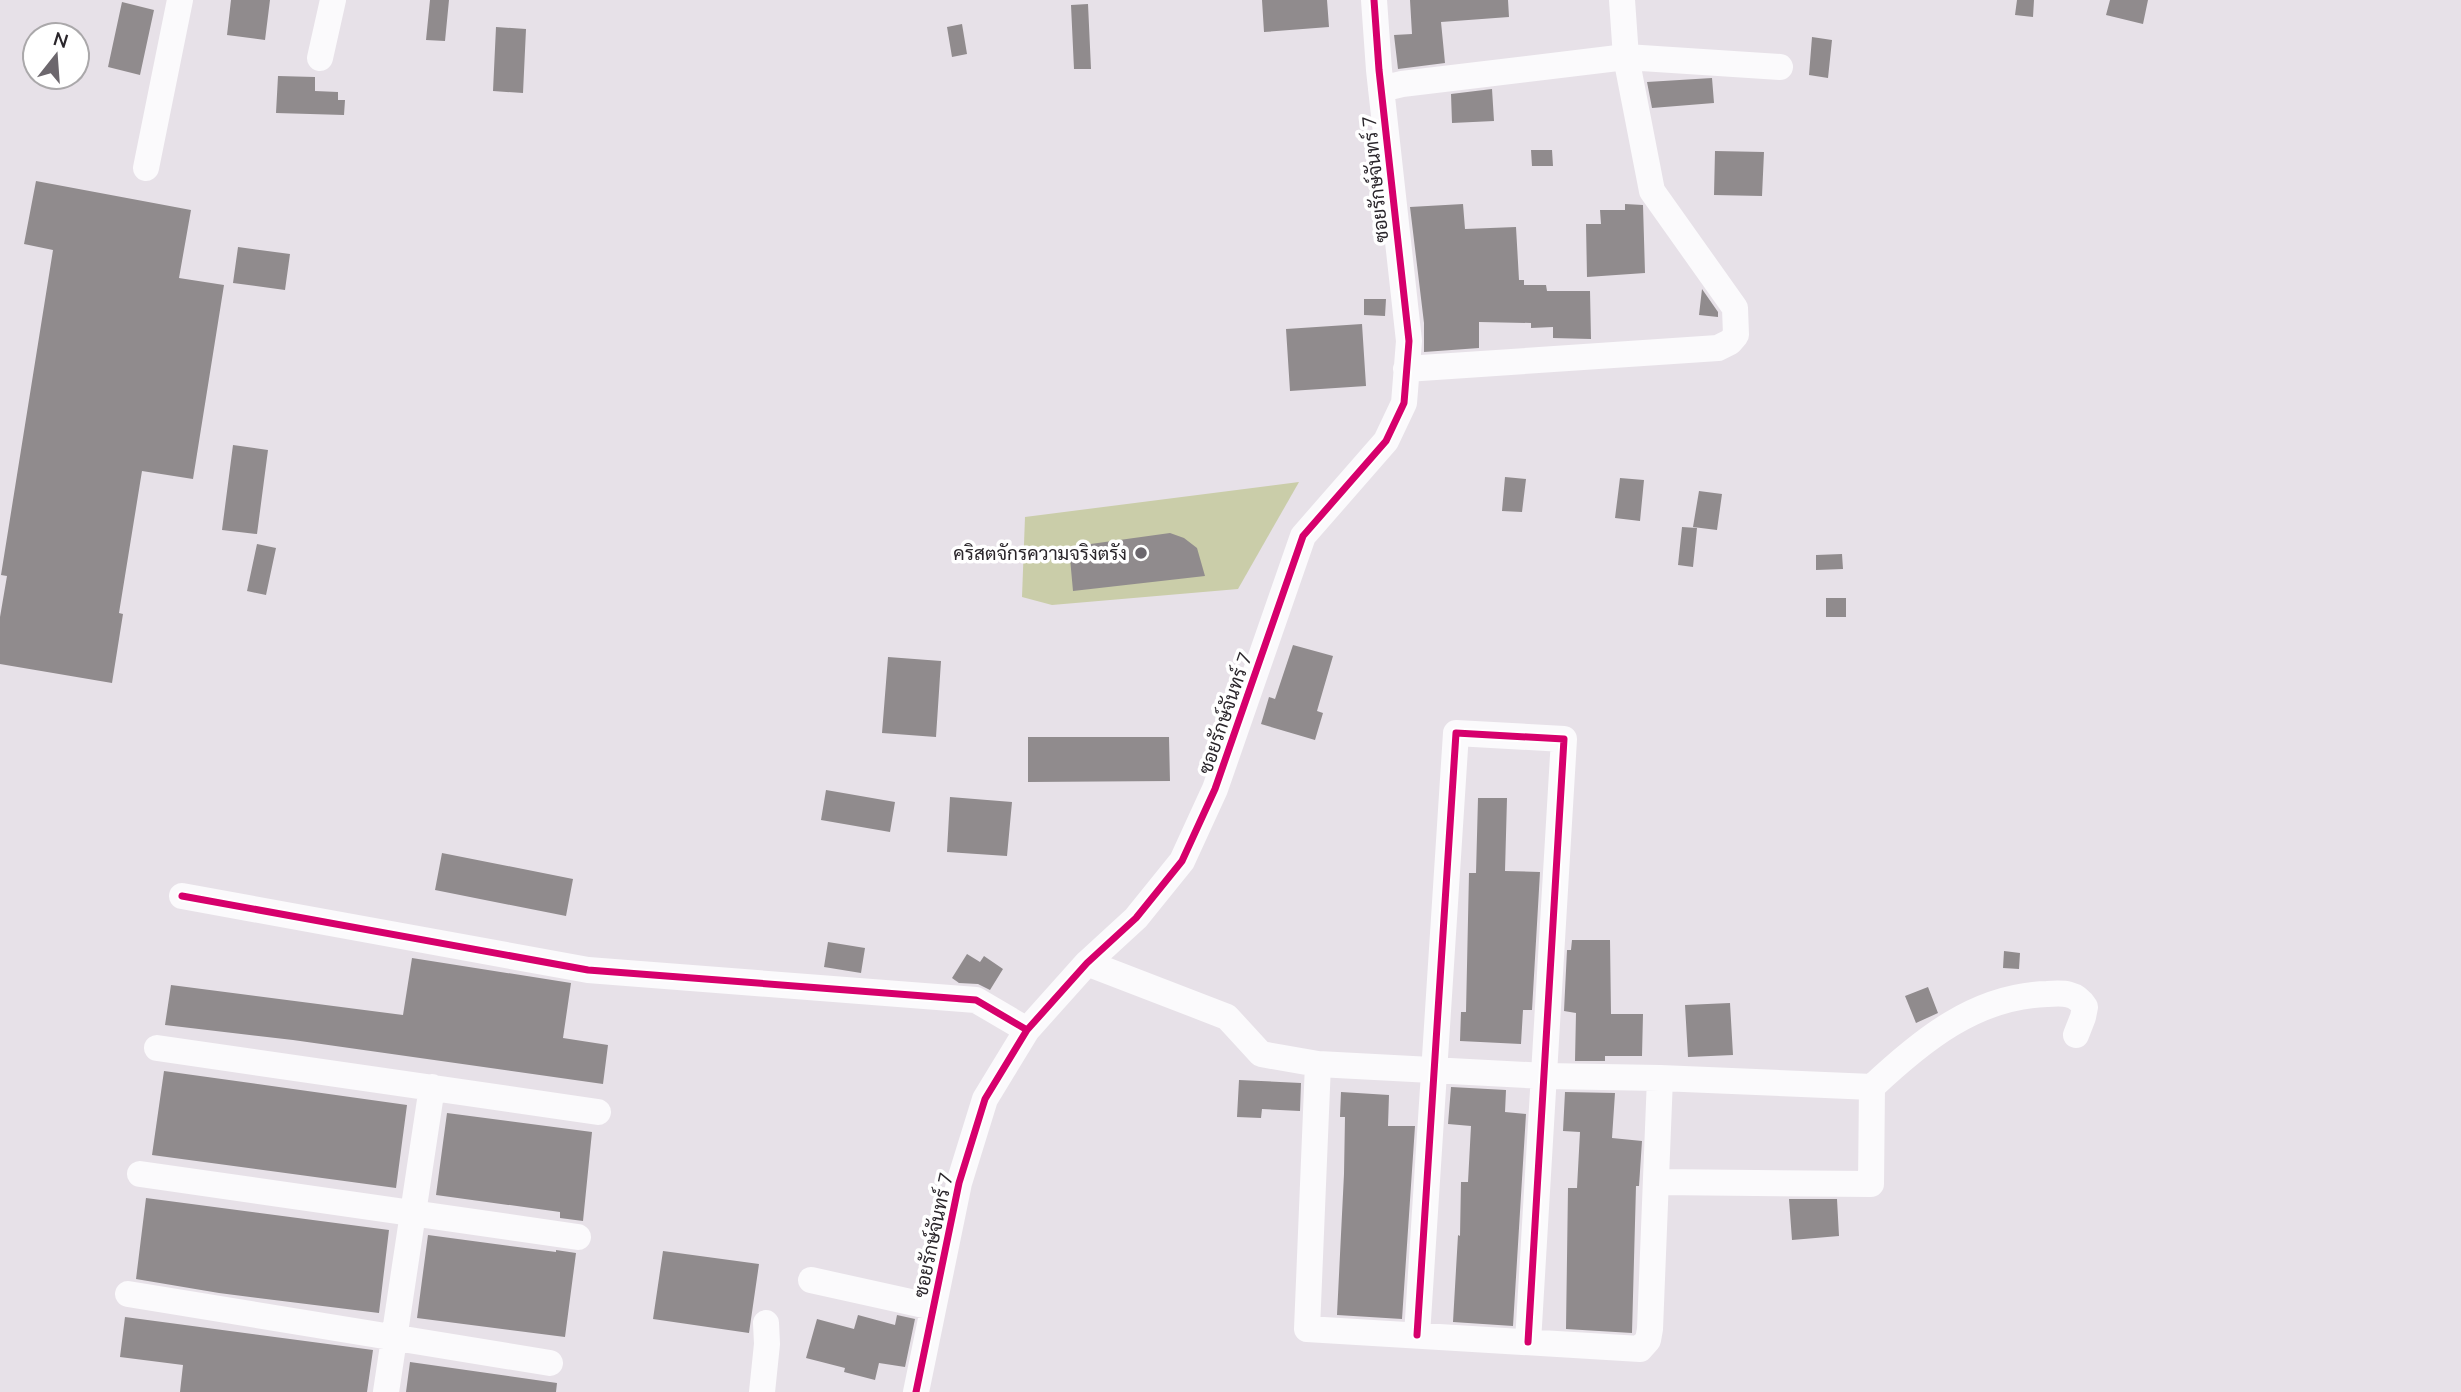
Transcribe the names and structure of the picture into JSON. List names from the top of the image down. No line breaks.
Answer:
{"streets":{"street":["ซอยรักษ์จันทร์ 7"]},"places":["คริสตจักรความจริงตรัง"],"north":"top"}
